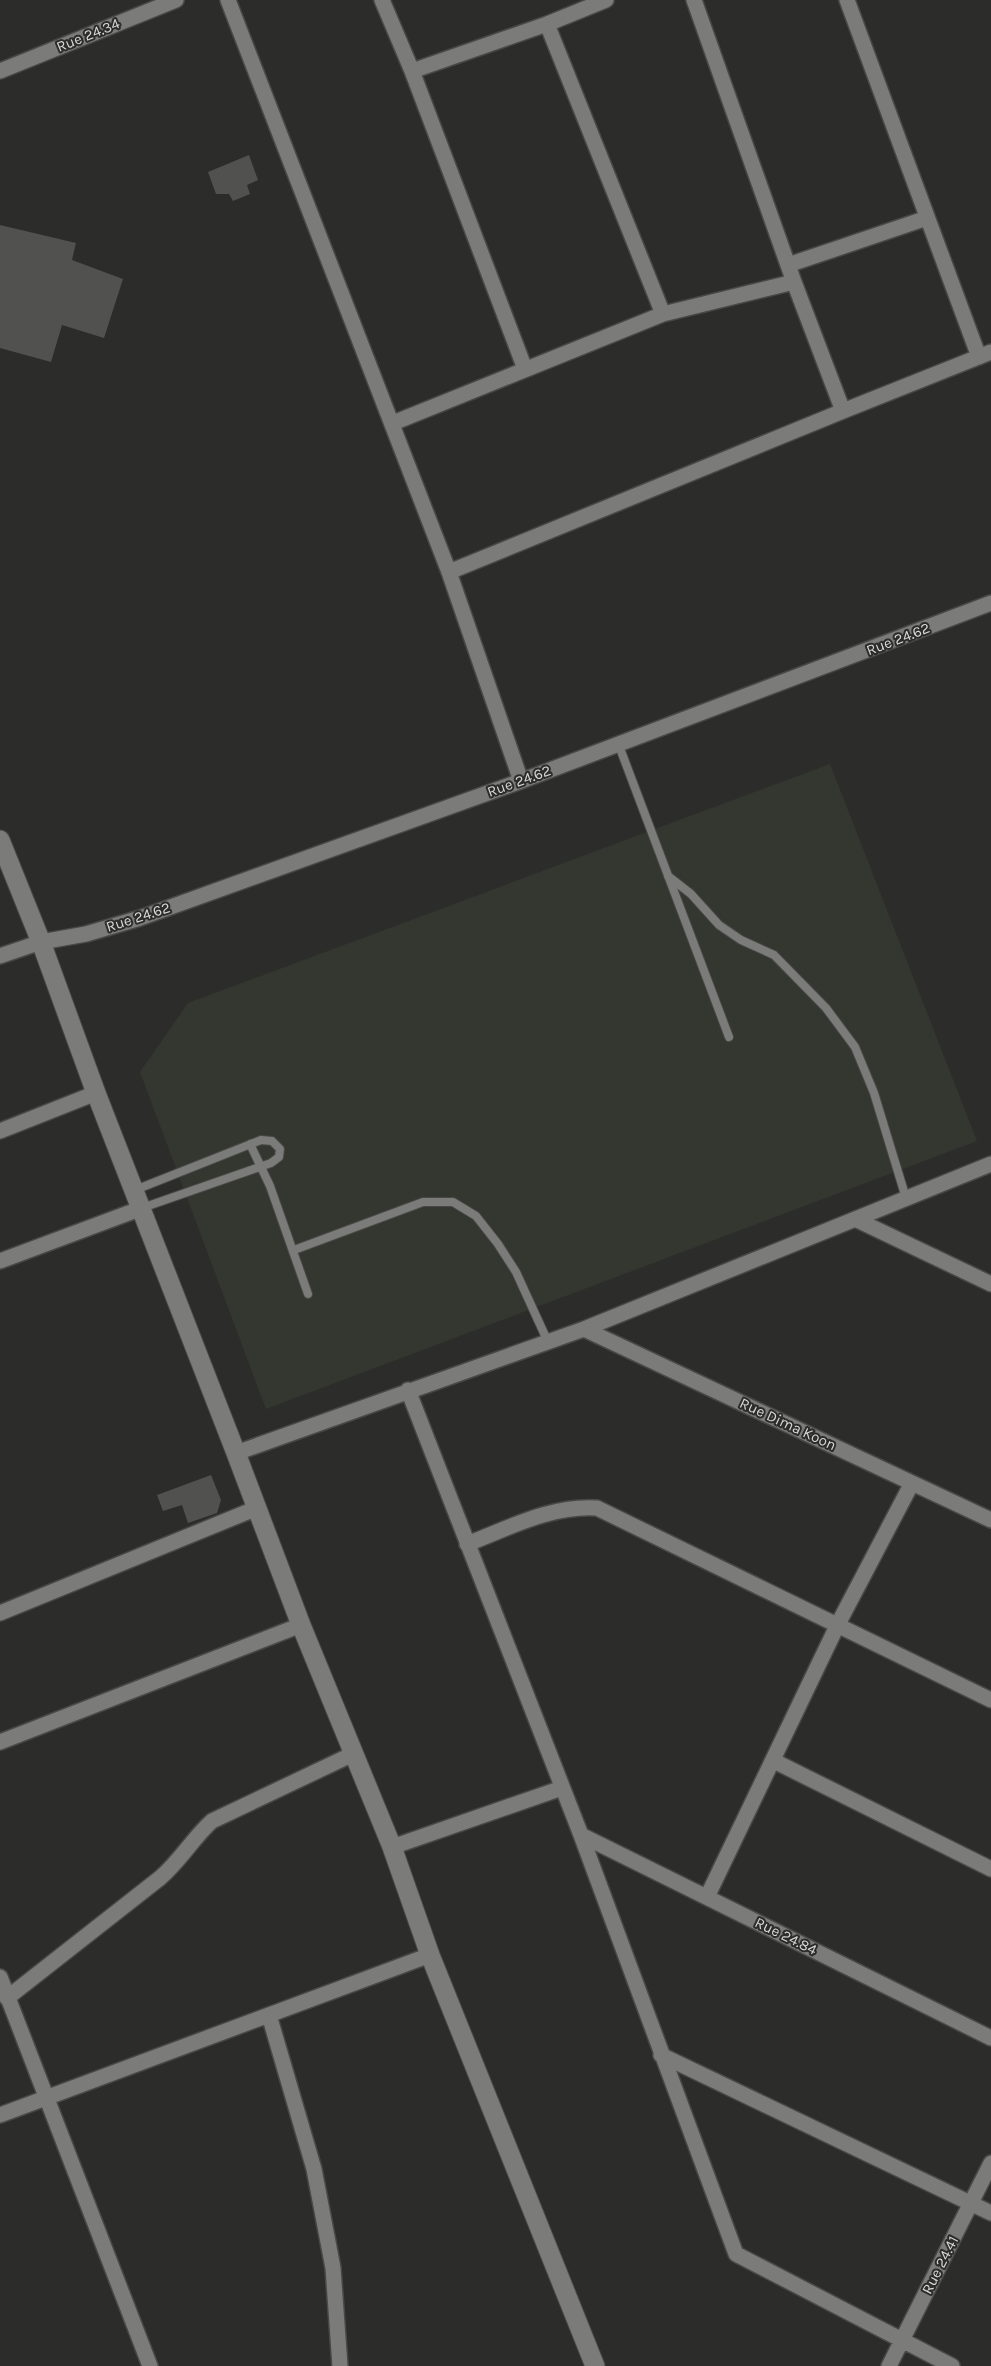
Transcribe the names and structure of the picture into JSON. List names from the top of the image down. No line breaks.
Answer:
{"streets":{"street":["Rue 24.34","Rue 24.62","Rue Dima Koon","Rue 24.84","Rue 24.41"]}}
